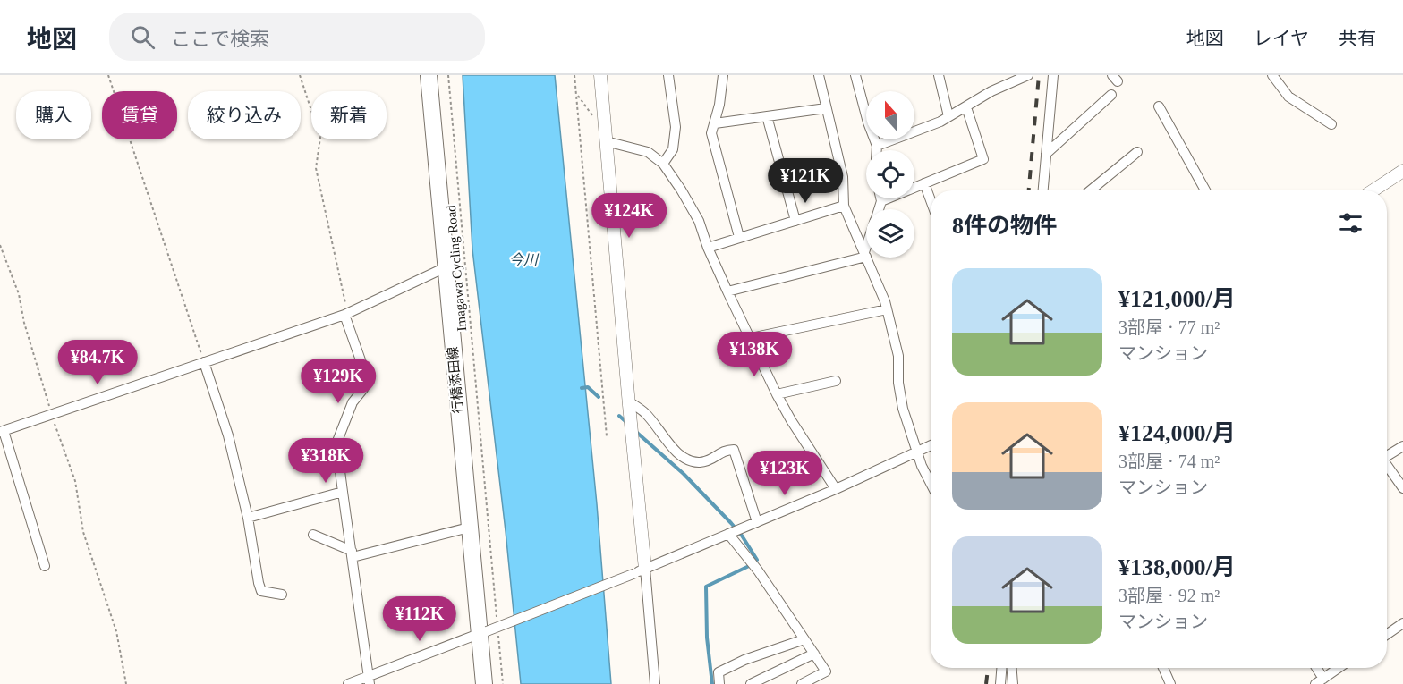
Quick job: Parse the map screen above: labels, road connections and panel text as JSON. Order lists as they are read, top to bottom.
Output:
{
  "streets": {
    "main road": ["行橋添田線"],
    "path": ["Imagawa Cycling Road"]
  },
  "water": ["今川"],
  "north": "top",
  "page": {
    "header": "地図",
    "search": "ここで検索",
    "nav": ["地図", "レイヤ", "共有"],
    "chip": [
      "購入",
      "賃貸",
      "絞り込み",
      "新着"
    ],
    "price": [
      "¥121K",
      "¥124K",
      "¥138K",
      "¥84.7K",
      "¥129K",
      "¥318K",
      "¥123K",
      "¥112K"
    ],
    "heading": "8件の物件",
    "list": [
      {
        "name": "¥121,000/月",
        "note": "3部屋 · 77 m² · マンション"
      },
      {
        "name": "¥124,000/月",
        "note": "3部屋 · 74 m² · マンション"
      },
      {
        "name": "¥138,000/月",
        "note": "3部屋 · 92 m² · マンション"
      }
    ]
  }
}
